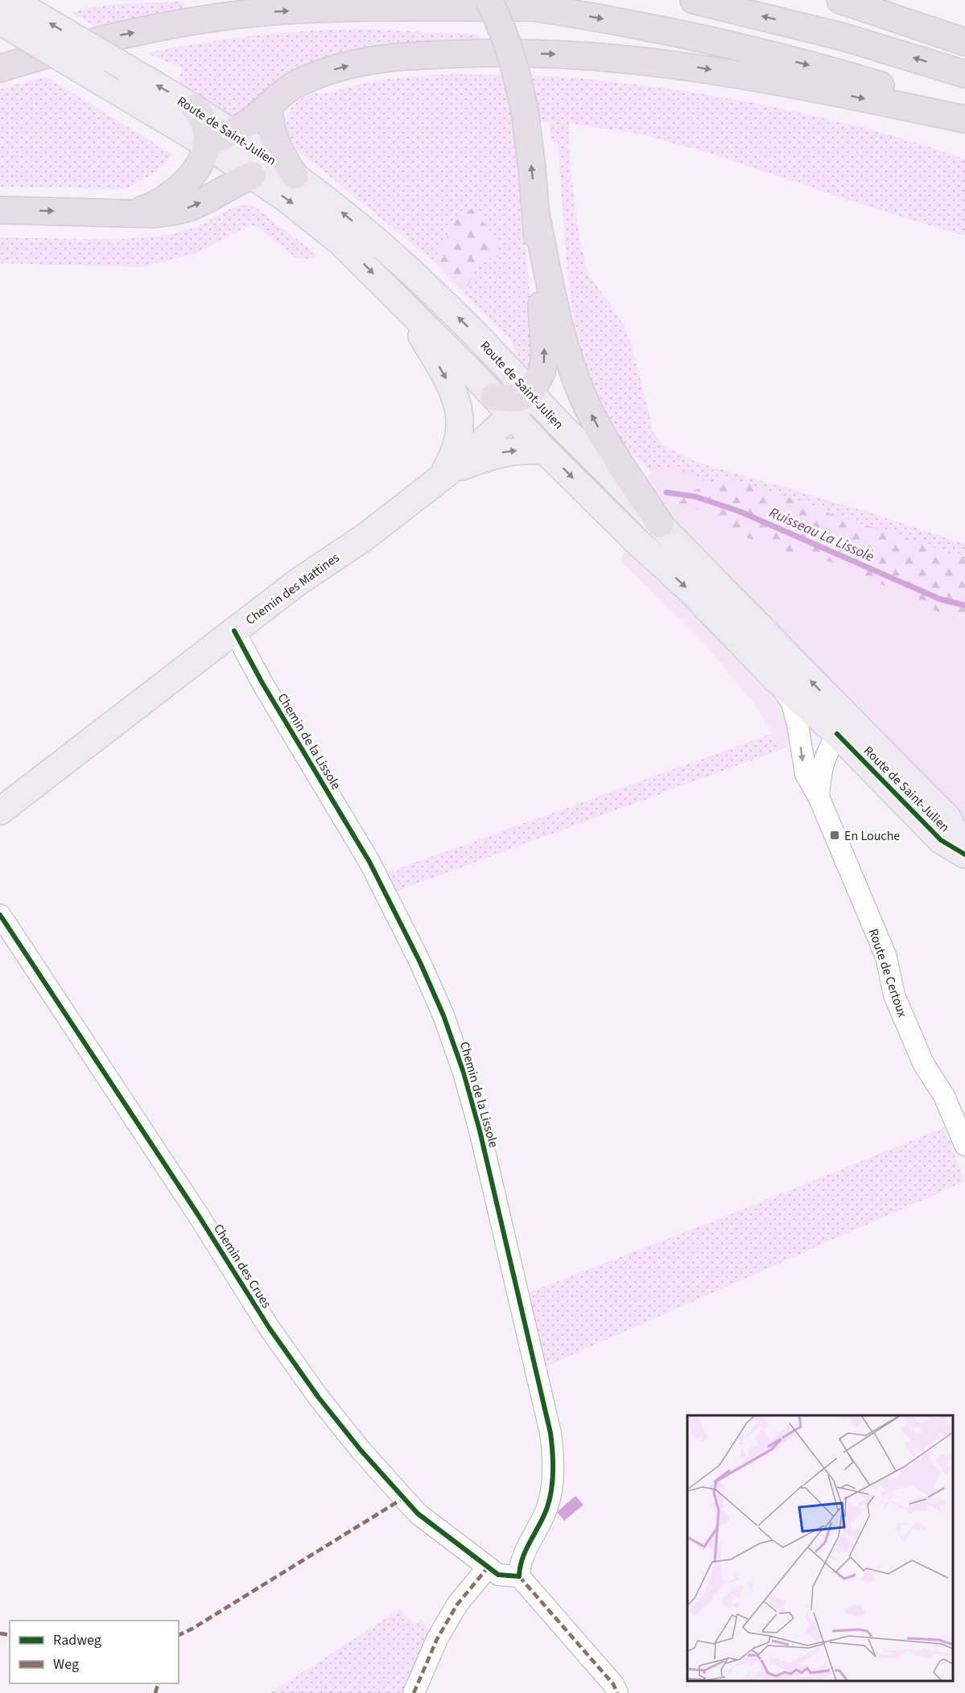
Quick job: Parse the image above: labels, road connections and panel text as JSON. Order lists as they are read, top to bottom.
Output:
{
  "streets": {
    "main road": ["Route de Saint-Julien", "Chemin des Mattines"],
    "street": ["Chemin de la Lissole", "Route de Certoux", "Chemin des Crues"]
  },
  "crossings": [
    ["Route de Saint-Julien", "Chemin des Mattines"],
    ["Route de Saint-Julien", "Route de Certoux"],
    ["Chemin des Mattines", "Chemin de la Lissole"],
    ["Chemin de la Lissole", "Chemin des Crues"]
  ],
  "water": ["Ruisseau La Lissole"],
  "places": {
    "transit": ["En Louche"]
  },
  "legend": ["Radweg", "Weg"]
}
